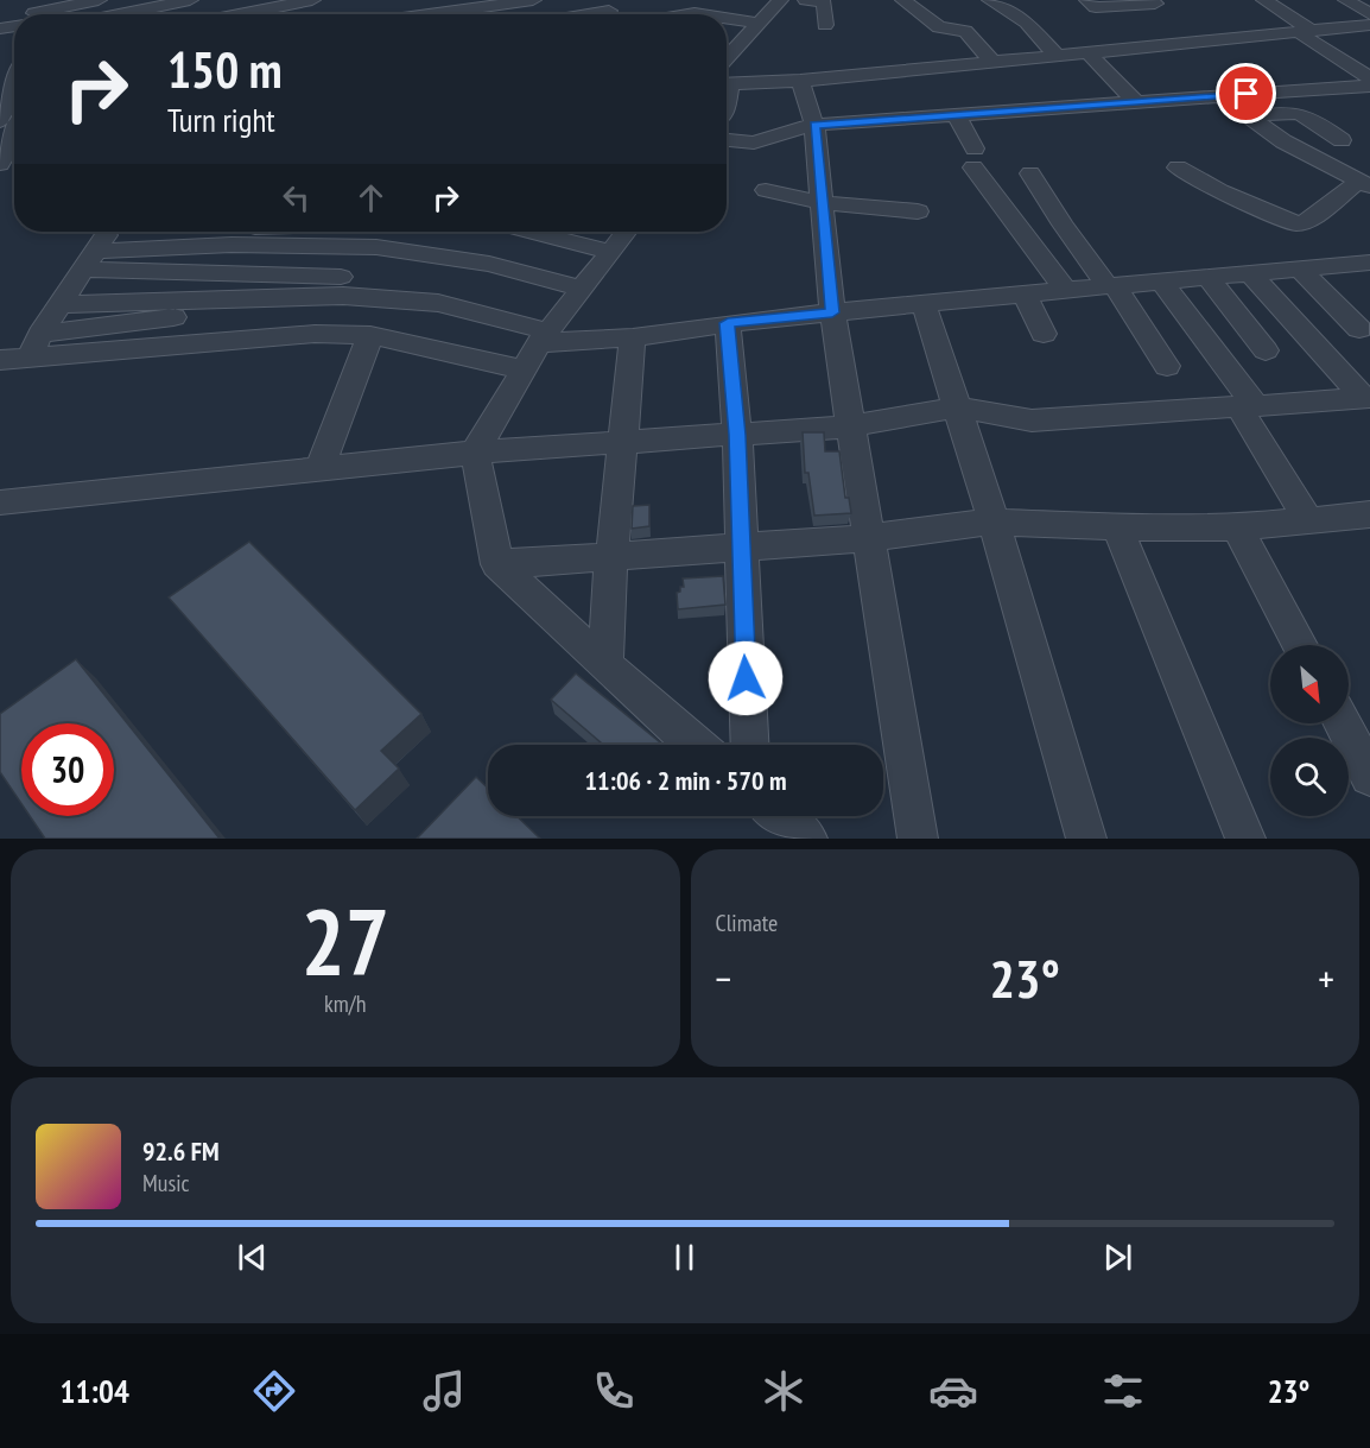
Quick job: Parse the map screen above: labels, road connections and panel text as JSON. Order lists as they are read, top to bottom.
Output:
{
  "north": "bottom right",
  "page": {
    "turn": ["150 m", "Turn right"],
    "limit": "30",
    "trip": "11:06 · 2 min · 570 m",
    "tile": [
      ["27", "km/h"],
      "Climate"
    ],
    "heat": ["−", "23°", "+"],
    "song": ["92.6 FM", "Music"],
    "tabs": ["11:04", "23°"]
  }
}
